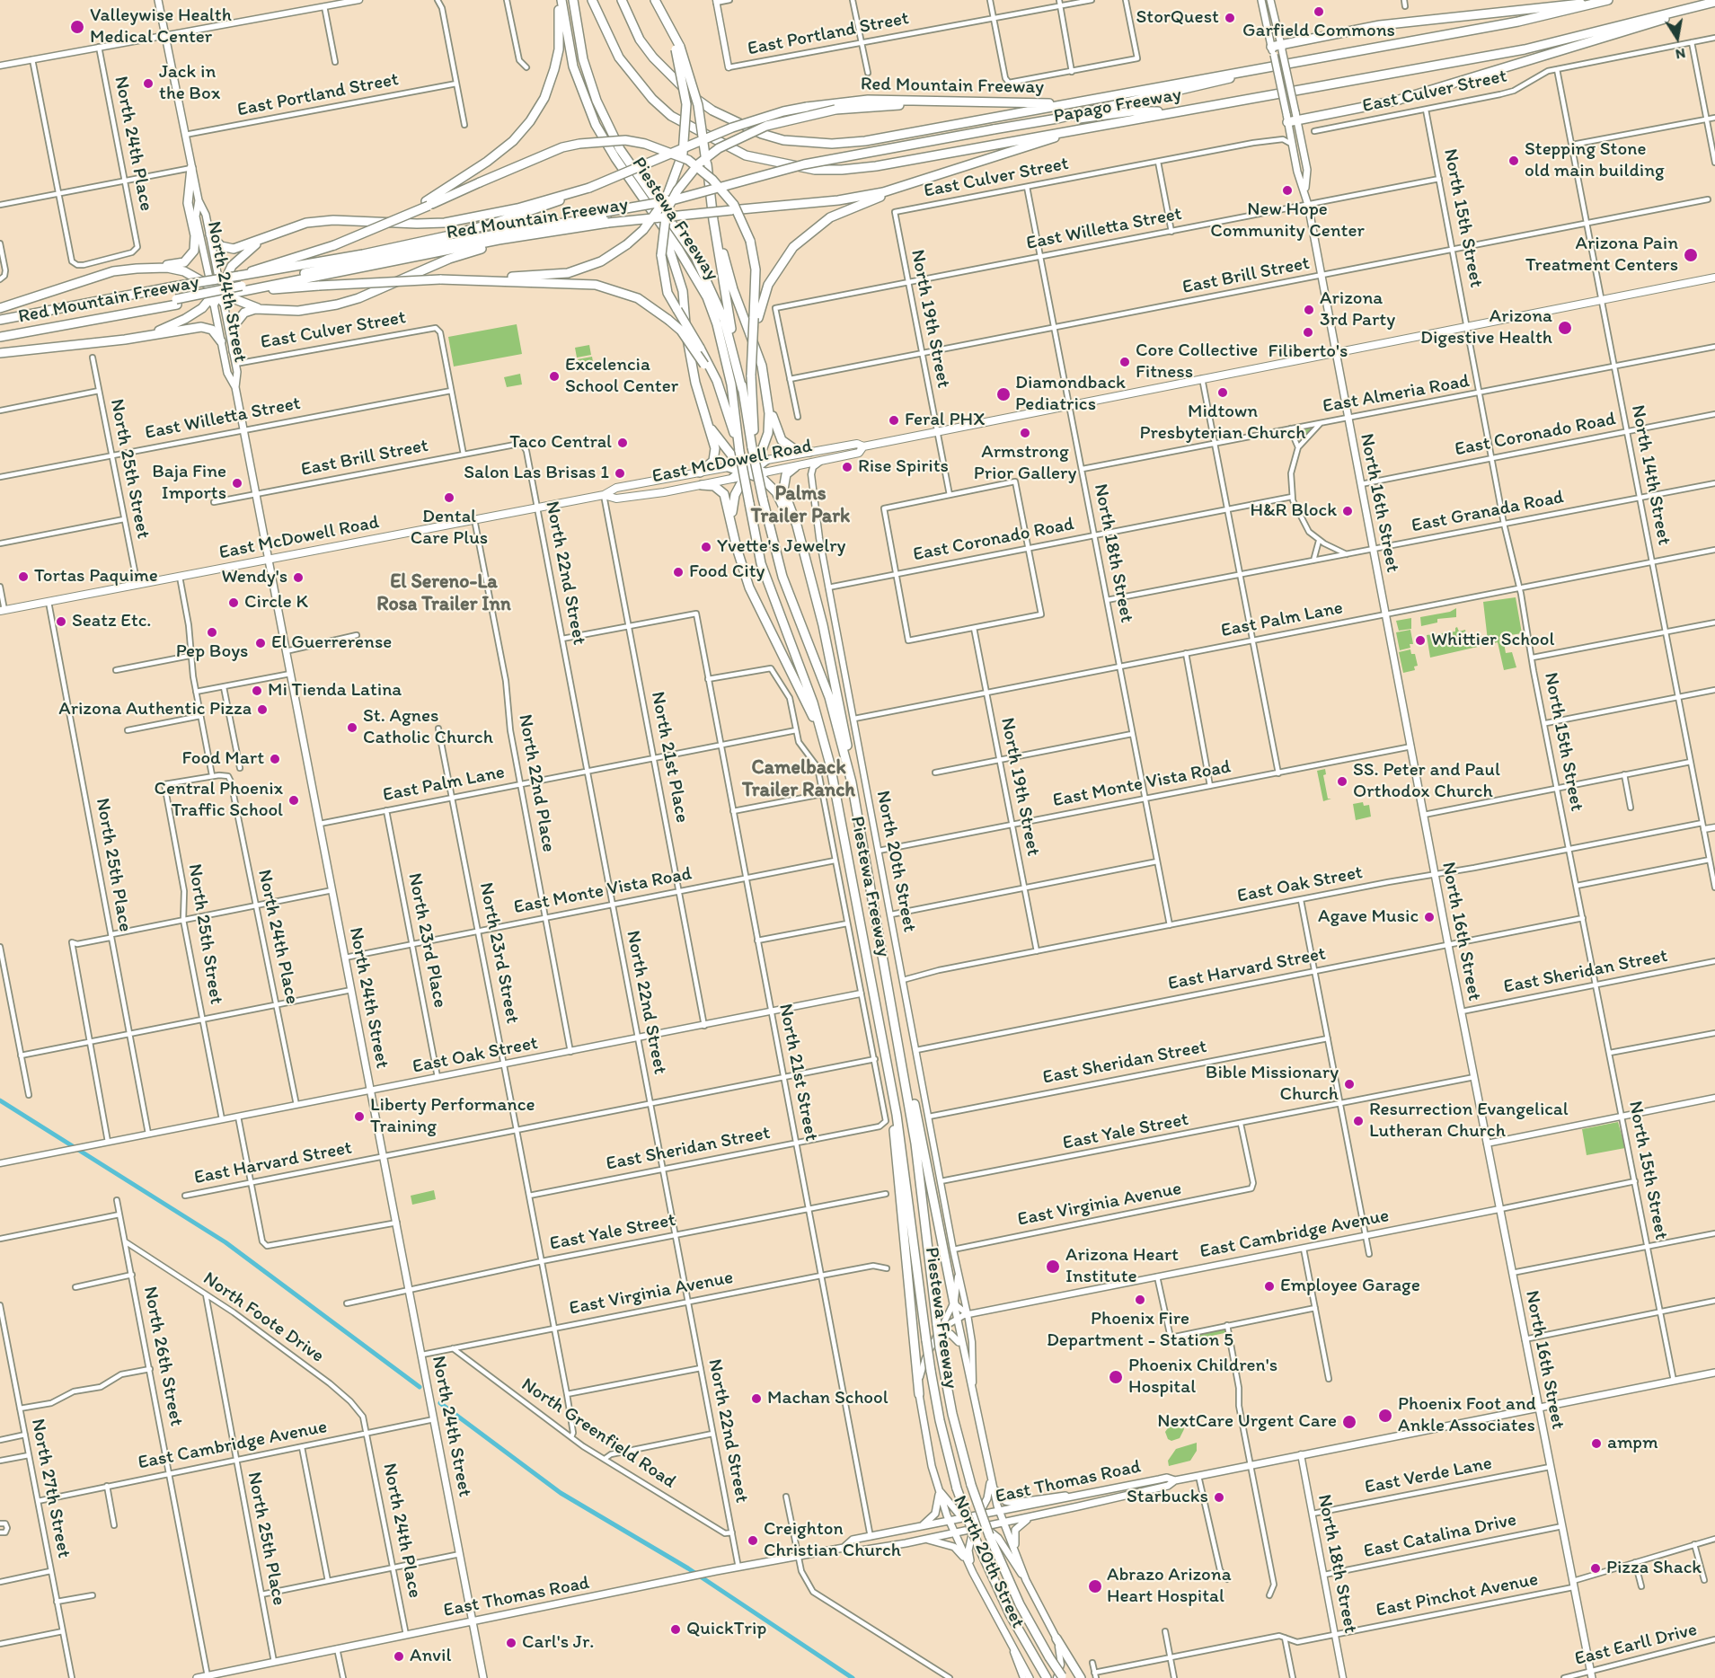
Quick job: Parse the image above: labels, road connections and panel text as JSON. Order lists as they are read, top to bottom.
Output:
{
  "streets": {
    "highway": ["Red Mountain Freeway", "Papago Freeway", "Piestewa Freeway"],
    "main road": [
      "North 24th Street",
      "East McDowell Road",
      "North 16th Street",
      "North 20th Street",
      "East Thomas Road"
    ],
    "street": [
      "East Portland Street",
      "East Culver Street",
      "North 24th Place",
      "North 15th Street",
      "East Willetta Street",
      "East Brill Street",
      "North 19th Street",
      "East Almeria Road",
      "East Coronado Road",
      "North 25th Street",
      "North 14th Street",
      "East Granada Road",
      "North 18th Street",
      "North 22nd Street",
      "East Palm Lane",
      "North 21st Place",
      "North 22nd Place",
      "East Monte Vista Road",
      "North 25th Place",
      "East Oak Street",
      "North 23rd Place",
      "North 23rd Street",
      "East Harvard Street",
      "East Sheridan Street",
      "North 21st Street",
      "East Yale Street",
      "East Virginia Avenue",
      "East Cambridge Avenue",
      "North Foote Drive",
      "North 26th Street",
      "North Greenfield Road",
      "East Verde Lane",
      "North 27th Street",
      "East Catalina Drive",
      "East Pinchot Avenue",
      "East Earll Drive"
    ]
  },
  "crossings": [
    ["East Portland Street", "North 24th Street"],
    ["Red Mountain Freeway", "Papago Freeway"],
    ["Red Mountain Freeway", "North 24th Street"],
    ["East Culver Street", "North 15th Street"],
    ["East Culver Street", "East Willetta Street"],
    ["East Culver Street", "North 24th Street"],
    ["East Culver Street", "North 19th Street"],
    ["East Culver Street", "North 14th Street"],
    ["East Culver Street", "North 16th Street"],
    ["East Culver Street", "North 18th Street"],
    ["North 24th Place", "North 25th Street"],
    ["North 24th Place", "East Oak Street"],
    ["North 24th Place", "East Cambridge Avenue"],
    ["North 24th Place", "North Foote Drive"],
    ["North 24th Place", "East Thomas Road"],
    ["North 15th Street", "East Willetta Street"],
    ["North 15th Street", "East Brill Street"],
    ["North 15th Street", "East Almeria Road"],
    ["North 15th Street", "East Coronado Road"],
    ["North 15th Street", "East McDowell Road"],
    ["North 15th Street", "East Granada Road"],
    ["North 15th Street", "East Palm Lane"],
    ["North 15th Street", "East Oak Street"],
    ["North 15th Street", "East Harvard Street"],
    ["North 15th Street", "East Sheridan Street"],
    ["North 15th Street", "East Cambridge Avenue"],
    ["North 15th Street", "East Thomas Road"],
    ["Piestewa Freeway", "North 20th Street"],
    ["East Willetta Street", "East Brill Street"],
    ["East Willetta Street", "North 24th Street"],
    ["East Willetta Street", "North 19th Street"],
    ["East Willetta Street", "North 25th Street"],
    ["East Willetta Street", "North 16th Street"],
    ["East Willetta Street", "North 18th Street"],
    ["East Brill Street", "North 24th Street"],
    ["East Brill Street", "North 19th Street"],
    ["East Brill Street", "North 14th Street"],
    ["East Brill Street", "North 16th Street"],
    ["East Brill Street", "North 18th Street"],
    ["East Brill Street", "North 22nd Street"],
    ["North 24th Street", "East McDowell Road"],
    ["North 24th Street", "East Palm Lane"],
    ["North 24th Street", "East Monte Vista Road"],
    ["North 24th Street", "East Oak Street"],
    ["North 24th Street", "East Harvard Street"],
    ["North 24th Street", "East Yale Street"],
    ["North 24th Street", "East Virginia Avenue"],
    ["North 24th Street", "East Cambridge Avenue"],
    ["North 24th Street", "East Thomas Road"],
    ["North 19th Street", "East McDowell Road"],
    ["North 19th Street", "East Palm Lane"],
    ["North 19th Street", "East Monte Vista Road"],
    ["North 19th Street", "East Oak Street"],
    ["East Almeria Road", "North 14th Street"],
    ["East Almeria Road", "North 16th Street"],
    ["East Almeria Road", "North 18th Street"],
    ["East Coronado Road", "North 14th Street"],
    ["East Coronado Road", "North 16th Street"],
    ["East Coronado Road", "North 18th Street"],
    ["East Coronado Road", "North 20th Street"],
    ["East McDowell Road", "North 25th Street"],
    ["East McDowell Road", "North 14th Street"],
    ["East McDowell Road", "North 16th Street"],
    ["East McDowell Road", "North 18th Street"],
    ["East McDowell Road", "North 22nd Street"],
    ["East McDowell Road", "North 21st Place"],
    ["East McDowell Road", "North 22nd Place"],
    ["East McDowell Road", "North 20th Street"],
    ["East McDowell Road", "North 25th Place"],
    ["North 25th Street", "East Oak Street"],
    ["North 14th Street", "East Granada Road"],
    ["North 14th Street", "East Palm Lane"],
    ["North 14th Street", "East Oak Street"],
    ["North 16th Street", "East Granada Road"],
    ["North 16th Street", "East Palm Lane"],
    ["North 16th Street", "East Monte Vista Road"],
    ["North 16th Street", "East Oak Street"],
    ["North 16th Street", "East Harvard Street"],
    ["North 16th Street", "East Sheridan Street"],
    ["North 16th Street", "East Yale Street"],
    ["North 16th Street", "East Cambridge Avenue"],
    ["North 16th Street", "East Verde Lane"],
    ["North 16th Street", "East Thomas Road"],
    ["North 16th Street", "East Catalina Drive"],
    ["North 16th Street", "East Pinchot Avenue"],
    ["North 16th Street", "East Earll Drive"],
    ["East Granada Road", "North 18th Street"],
    ["North 18th Street", "East Palm Lane"],
    ["North 18th Street", "East Monte Vista Road"],
    ["North 18th Street", "East Oak Street"],
    ["North 18th Street", "East Verde Lane"],
    ["North 18th Street", "East Thomas Road"],
    ["North 18th Street", "East Catalina Drive"],
    ["North 18th Street", "East Pinchot Avenue"],
    ["North 22nd Street", "East Palm Lane"],
    ["North 22nd Street", "East Monte Vista Road"],
    ["North 22nd Street", "East Oak Street"],
    ["North 22nd Street", "East Harvard Street"],
    ["North 22nd Street", "East Sheridan Street"],
    ["North 22nd Street", "East Yale Street"],
    ["North 22nd Street", "East Virginia Avenue"],
    ["North 22nd Street", "North Greenfield Road"],
    ["North 22nd Street", "East Thomas Road"],
    ["East Palm Lane", "North 21st Place"],
    ["East Palm Lane", "North 22nd Place"],
    ["East Palm Lane", "North 20th Street"],
    ["East Palm Lane", "North 23rd Place"],
    ["East Palm Lane", "North 23rd Street"],
    ["East Palm Lane", "North 21st Street"],
    ["North 21st Place", "East Monte Vista Road"],
    ["North 21st Place", "East Oak Street"],
    ["North 21st Place", "North 21st Street"],
    ["North 22nd Place", "East Monte Vista Road"],
    ["North 22nd Place", "East Oak Street"],
    ["East Monte Vista Road", "North 20th Street"],
    ["East Monte Vista Road", "North 23rd Place"],
    ["East Monte Vista Road", "North 23rd Street"],
    ["East Monte Vista Road", "North 21st Street"],
    ["North 20th Street", "East Oak Street"],
    ["North 20th Street", "East Harvard Street"],
    ["North 20th Street", "East Sheridan Street"],
    ["North 20th Street", "East Yale Street"],
    ["North 20th Street", "East Virginia Avenue"],
    ["North 20th Street", "East Cambridge Avenue"],
    ["North 20th Street", "East Thomas Road"],
    ["North 25th Place", "East Oak Street"],
    ["North 25th Place", "East Cambridge Avenue"],
    ["North 25th Place", "North Foote Drive"],
    ["North 25th Place", "East Thomas Road"],
    ["East Oak Street", "North 23rd Place"],
    ["East Oak Street", "North 23rd Street"],
    ["East Oak Street", "North 21st Street"],
    ["North 23rd Street", "East Harvard Street"],
    ["North 23rd Street", "East Sheridan Street"],
    ["North 23rd Street", "East Yale Street"],
    ["North 23rd Street", "East Virginia Avenue"],
    ["North 23rd Street", "North Greenfield Road"],
    ["East Harvard Street", "East Sheridan Street"],
    ["East Harvard Street", "North 21st Street"],
    ["East Sheridan Street", "North 21st Street"],
    ["North 21st Street", "East Yale Street"],
    ["North 21st Street", "East Virginia Avenue"],
    ["North 21st Street", "East Thomas Road"],
    ["East Yale Street", "East Virginia Avenue"],
    ["East Virginia Avenue", "North Greenfield Road"],
    ["East Cambridge Avenue", "North Foote Drive"],
    ["East Cambridge Avenue", "North 26th Street"],
    ["East Cambridge Avenue", "North 27th Street"],
    ["North Foote Drive", "North 26th Street"],
    ["North 26th Street", "East Thomas Road"]
  ],
  "districts": ["Palms Trailer Park", "El Sereno-La Rosa Trailer Inn", "Camelback Trailer Ranch"],
  "places": [
    "Garfield Commons",
    "StorQuest",
    "Valleywise Health Medical Center",
    "Jack in the Box",
    "Stepping Stone old main building",
    "New Hope Community Center",
    "Arizona Pain Treatment Centers",
    "Arizona 3rd Party",
    "Arizona Digestive Health",
    "Filiberto's",
    "Core Collective Fitness",
    "Excelencia School Center",
    "Midtown Presbyterian Church",
    "Diamondback Pediatrics",
    "Feral PHX",
    "Armstrong Prior Gallery",
    "Taco Central",
    "Rise Spirits",
    "Salon Las Brisas 1",
    "Baja Fine Imports",
    "Dental Care Plus",
    "H&R Block",
    "Yvette's Jewelry",
    "Food City",
    "Tortas Paquime",
    "Wendy's",
    "Circle K",
    "Seatz Etc.",
    "Pep Boys",
    "Whittier School",
    "El Guerrerense",
    "Mi Tienda Latina",
    "Arizona Authentic Pizza",
    "St. Agnes Catholic Church",
    "Food Mart",
    "SS. Peter and Paul Orthodox Church",
    "Central Phoenix Traffic School",
    "Agave Music",
    "Bible Missionary Church",
    "Liberty Performance Training",
    "Resurrection Evangelical Lutheran Church",
    "Arizona Heart Institute",
    "Employee Garage",
    "Phoenix Fire Department - Station 5",
    "Phoenix Children's Hospital",
    "Machan School",
    "Phoenix Foot and Ankle Associates",
    "NextCare Urgent Care",
    "ampm",
    "Starbucks",
    "Creighton Christian Church",
    "Pizza Shack",
    "Abrazo Arizona Heart Hospital",
    "QuickTrip",
    "Carl's Jr.",
    "Anvil"
  ],
  "north": "bottom"
}
